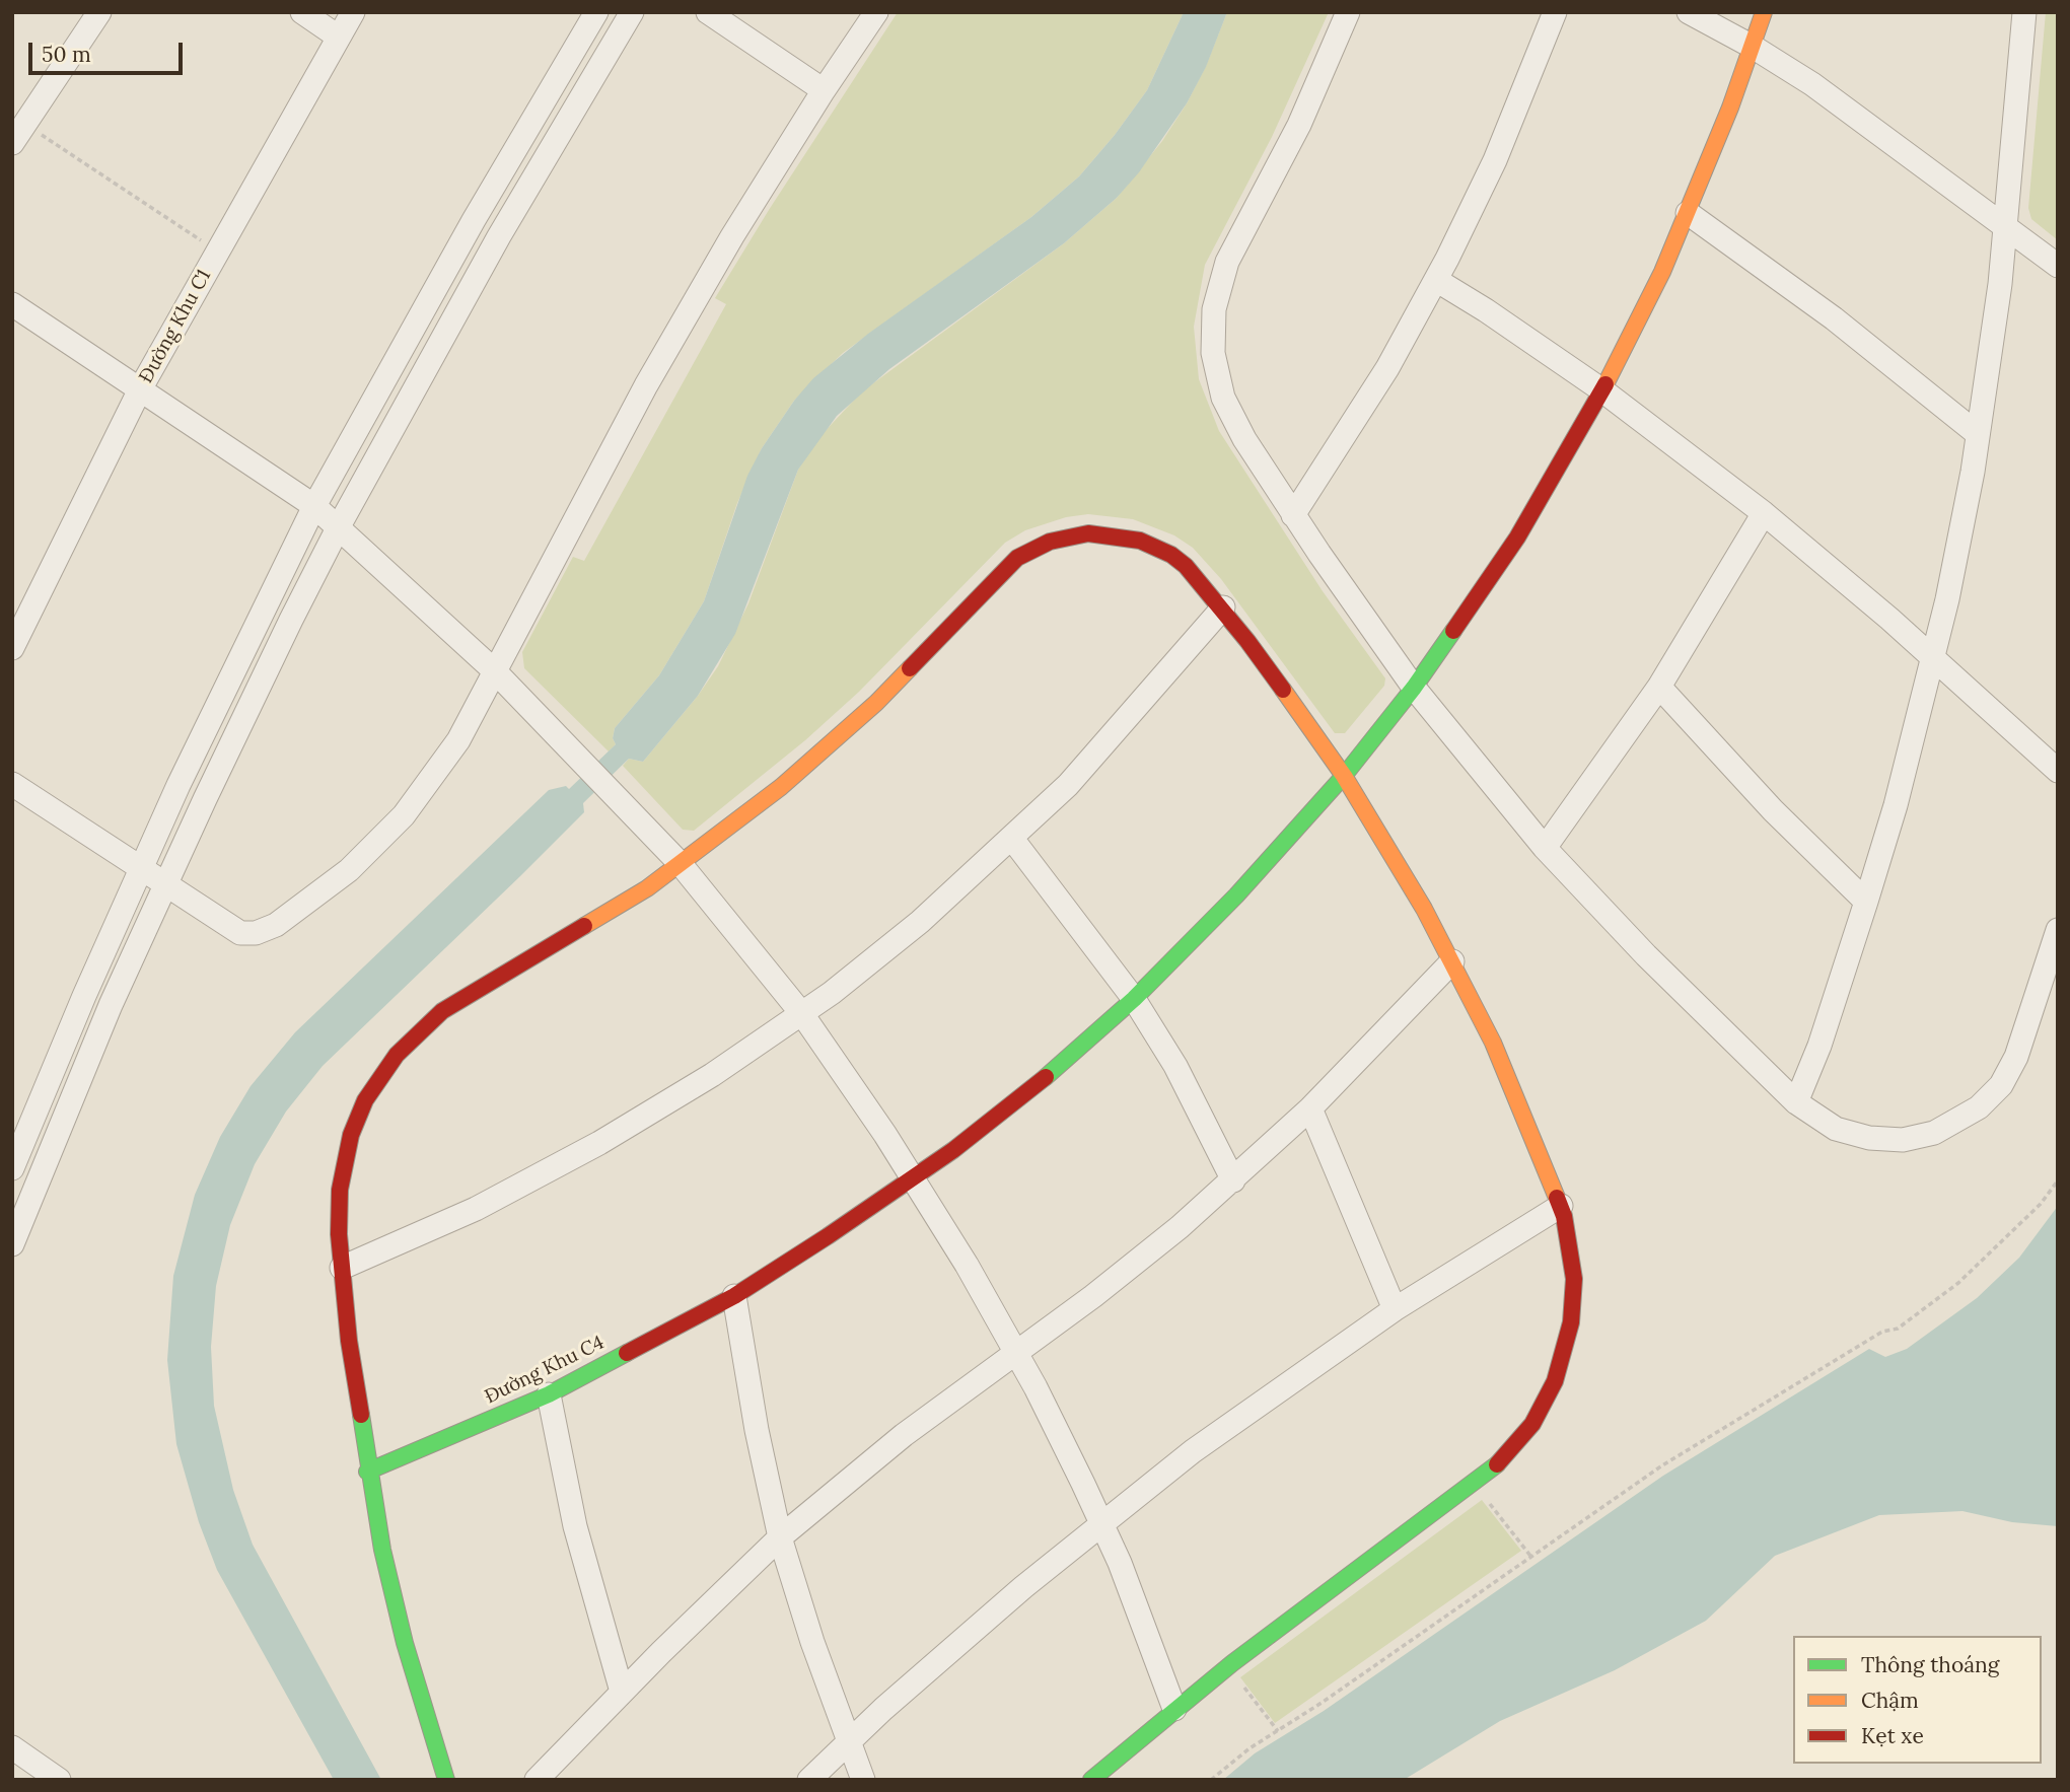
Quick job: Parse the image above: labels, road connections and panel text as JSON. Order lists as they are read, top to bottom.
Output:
{
  "streets": {
    "street": ["Đường Khu C1", "Đường Khu C4"]
  },
  "legend": ["Thông thoáng", "Chậm", "Kẹt xe"],
  "scale_bar": "50 m"
}
